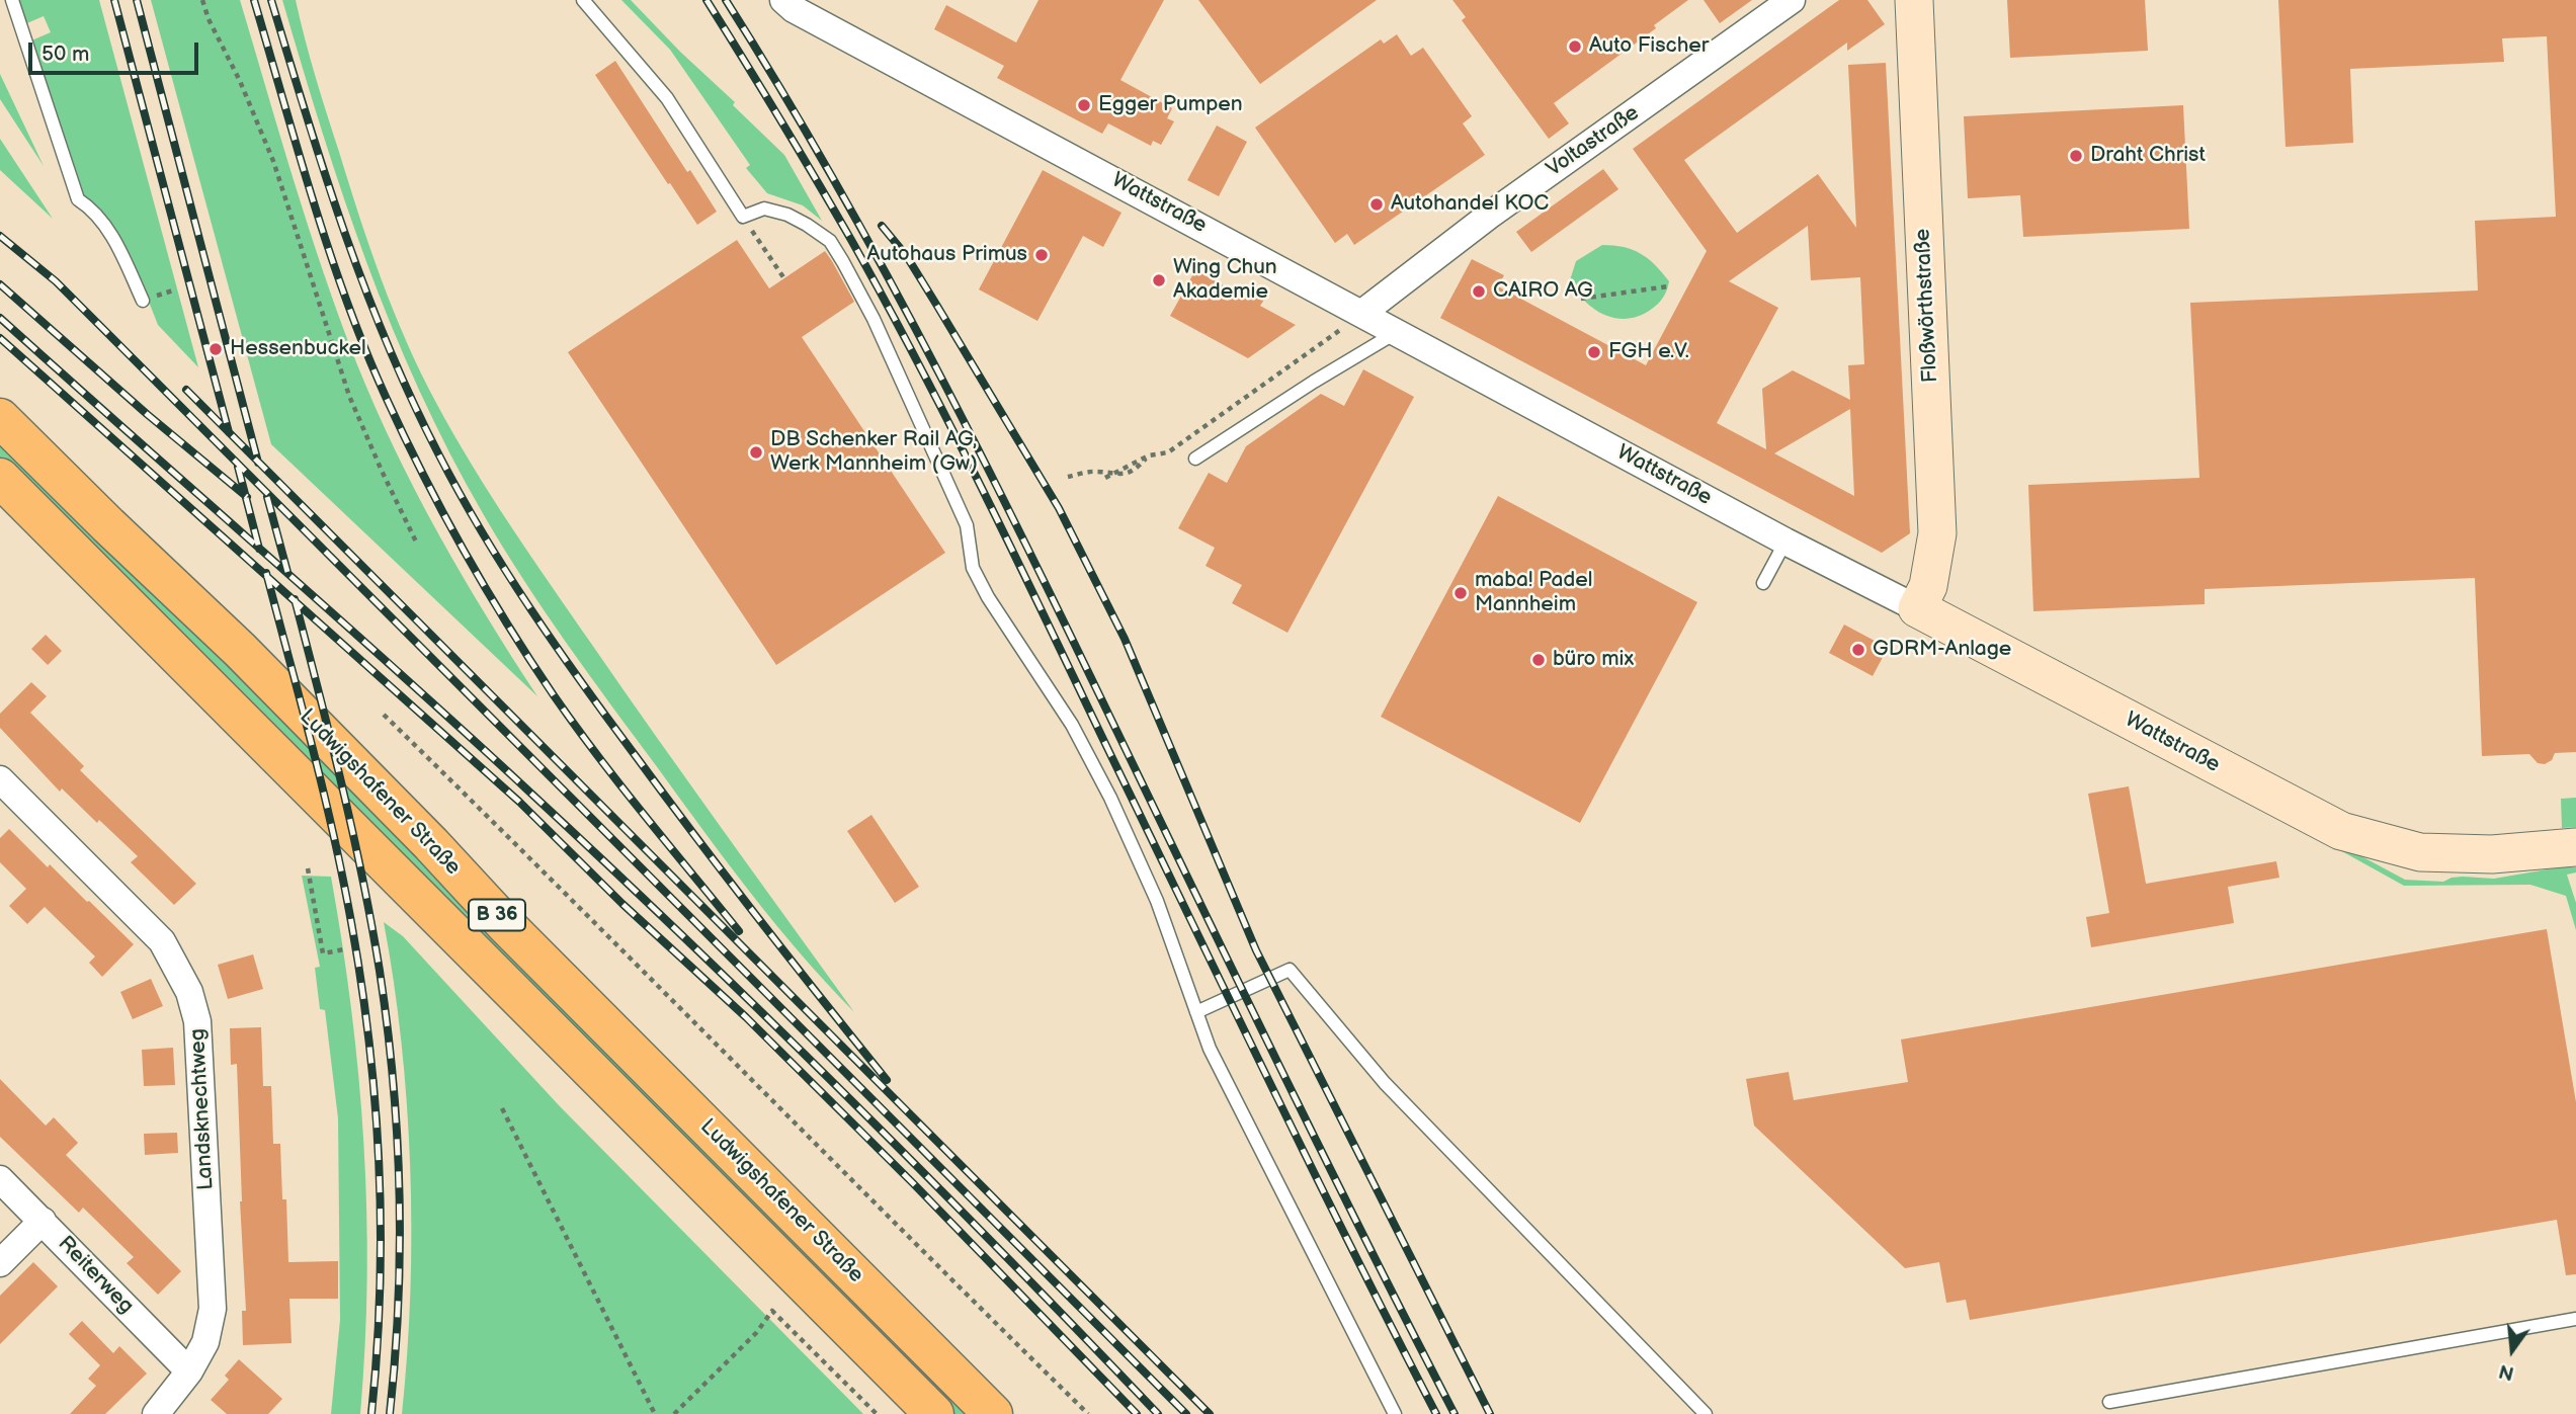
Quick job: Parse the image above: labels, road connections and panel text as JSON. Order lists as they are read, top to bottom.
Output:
{
  "streets": {
    "main road": ["Ludwigshafener Straße", "B 36"],
    "street": [
      "Voltastraße",
      "Wattstraße",
      "Floßwörthstraße",
      "Landsknechtweg",
      "Reiterweg"
    ]
  },
  "crossings": [
    ["Voltastraße", "Wattstraße"],
    ["Wattstraße", "Floßwörthstraße"],
    ["Landsknechtweg", "Reiterweg"]
  ],
  "places": [
    "Auto Fischer",
    "Egger Pumpen",
    "Draht Christ",
    "Autohandel KOC",
    "Autohaus Primus",
    "Wing Chun Akademie",
    "CAIRO AG",
    "Hessenbuckel",
    "FGH e.V.",
    "DB Schenker Rail AG, Werk Mannheim (Gw)",
    "maba! Padel Mannheim",
    "GDRM-Anlage",
    "büro mix"
  ],
  "scale_bar": "50 m",
  "north": "bottom"
}
